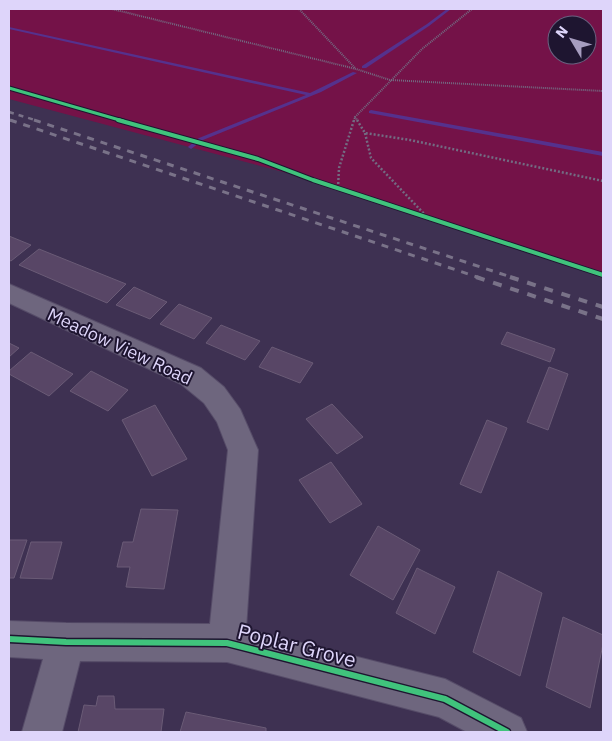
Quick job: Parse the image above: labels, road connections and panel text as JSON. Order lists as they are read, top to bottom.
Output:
{
  "streets": {
    "street": ["Meadow View Road", "Poplar Grove"]
  },
  "crossings": [
    ["Meadow View Road", "Poplar Grove"]
  ],
  "north": "top left"
}
